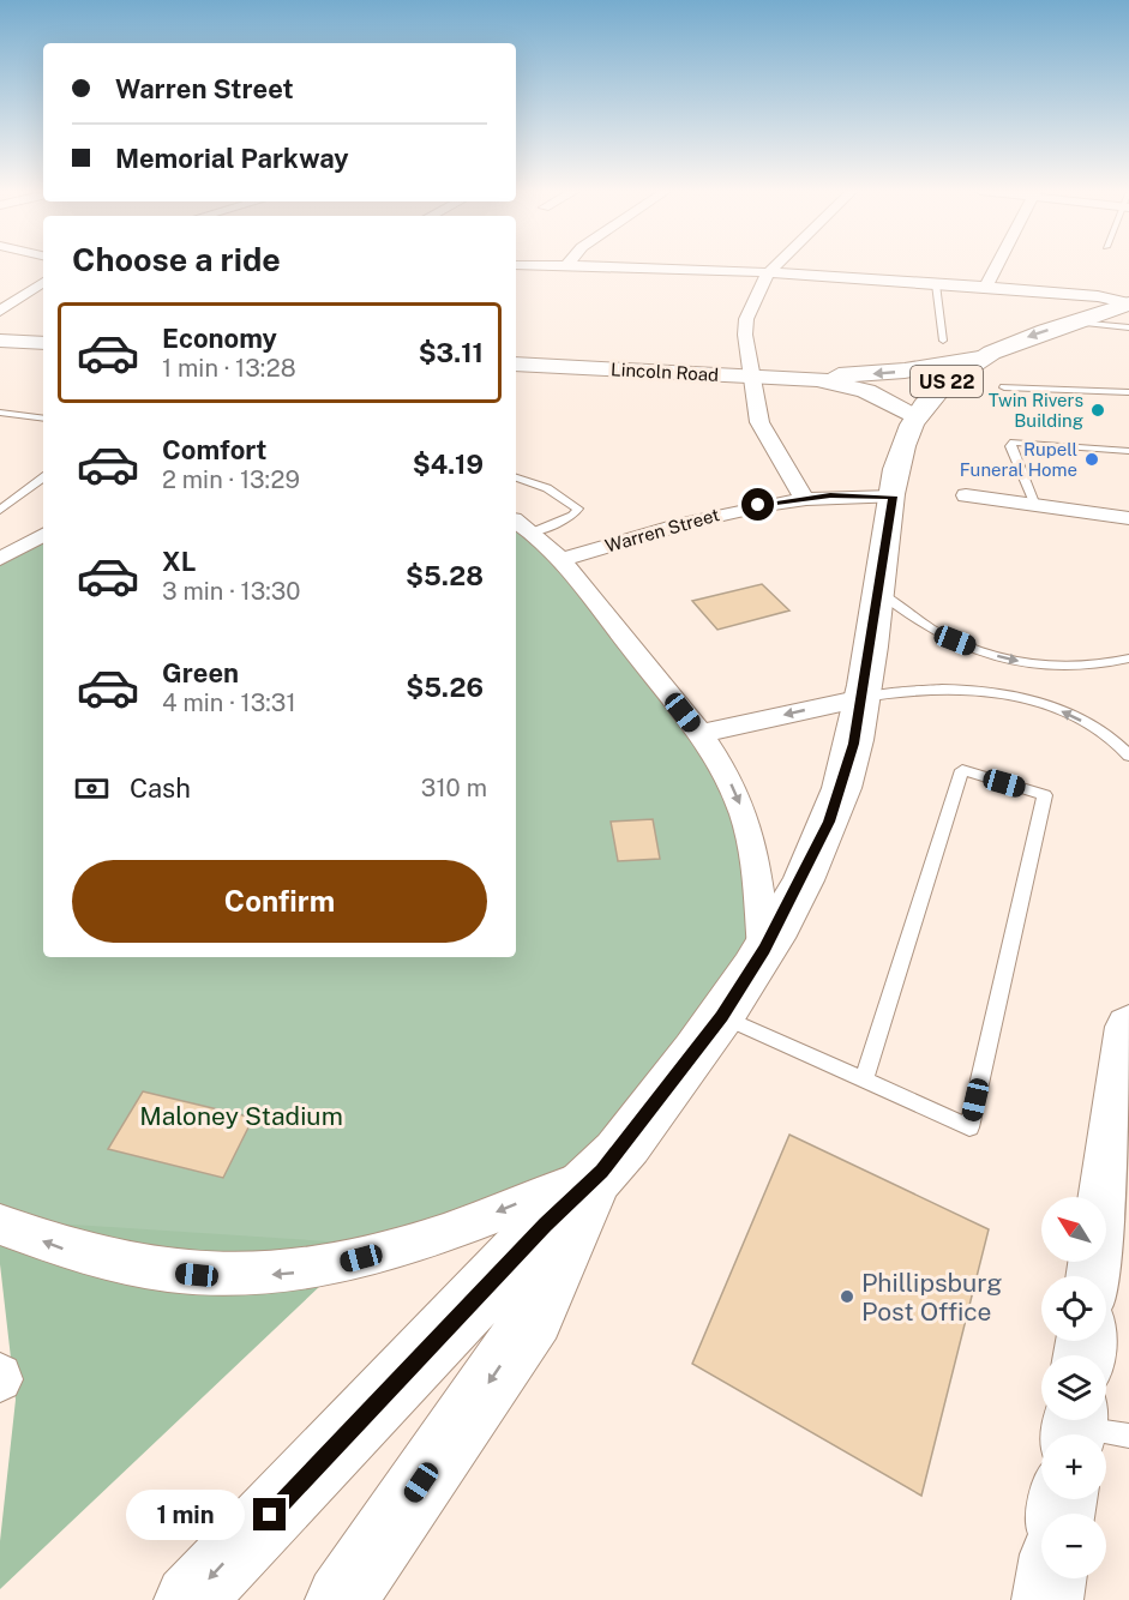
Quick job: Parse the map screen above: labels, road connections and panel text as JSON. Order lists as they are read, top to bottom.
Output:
{
  "streets": {
    "main road": ["Lincoln Road", "US 22"],
    "street": ["Warren Street"]
  },
  "crossings": [
    ["Lincoln Road", "US 22"],
    ["US 22", "Warren Street"]
  ],
  "parks": ["Maloney Stadium"],
  "places": ["Twin Rivers Building", "Rupell Funeral Home", "Phillipsburg Post Office"],
  "north": "top left",
  "page": {
    "banner": ["Warren Street", "Memorial Parkway"],
    "heading": "Choose a ride",
    "list": [
      {
        "name": "Economy",
        "note": "1 min · 13:28",
        "value": "$3.11"
      },
      {
        "name": "Comfort",
        "note": "2 min · 13:29",
        "value": "$4.19"
      },
      {
        "name": "XL",
        "note": "3 min · 13:30",
        "value": "$5.28"
      },
      {
        "name": "Green",
        "note": "4 min · 13:31",
        "value": "$5.26"
      }
    ],
    "pay": ["Cash", "310 m"],
    "buttons": "Confirm",
    "map_buttons": ["+", "−"],
    "bubble": "1 min"
  }
}
